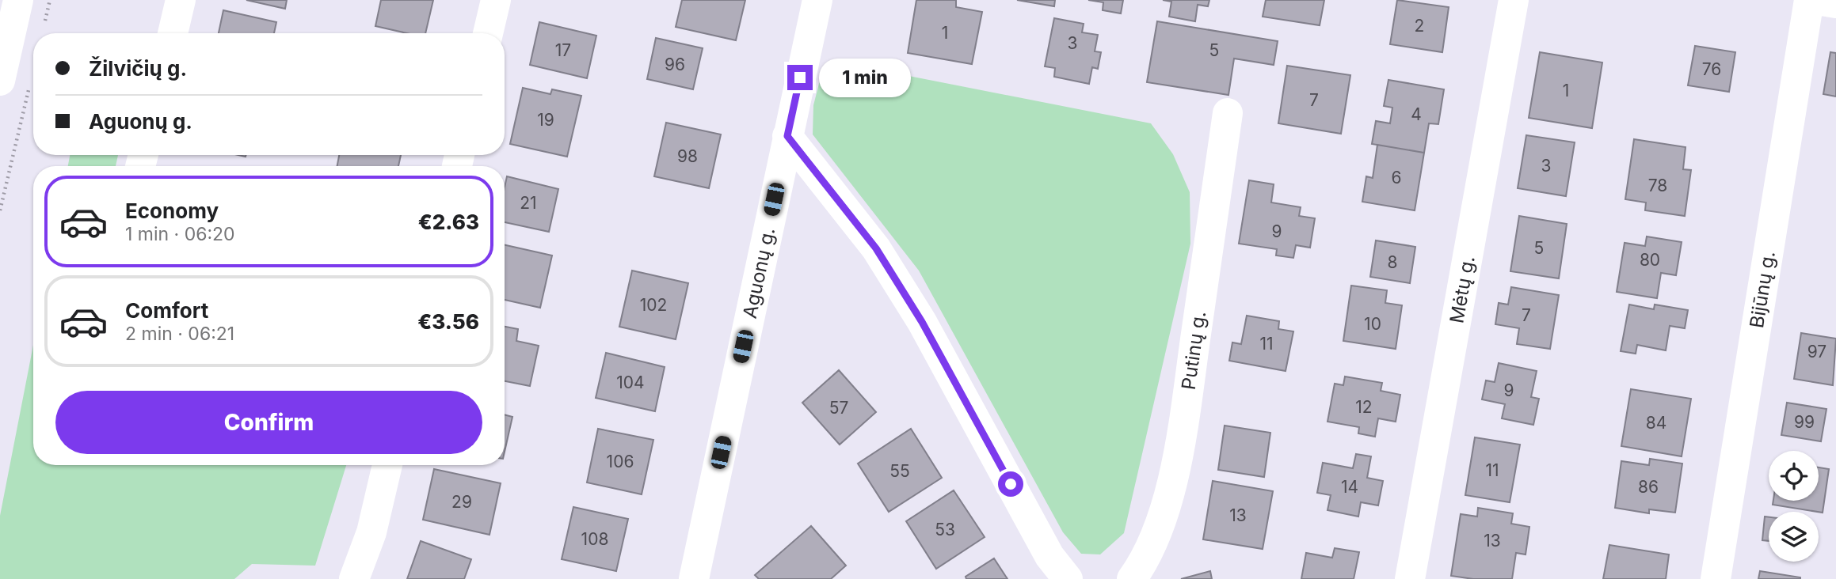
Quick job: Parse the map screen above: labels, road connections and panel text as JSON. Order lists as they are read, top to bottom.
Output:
{
  "streets": {
    "street": [
      "Aguonų g.",
      "Mėtų g.",
      "Bijūnų g.",
      "Putinų g."
    ]
  },
  "house_numbers": [
    "2",
    "1",
    "3",
    "17",
    "5",
    "96",
    "76",
    "1",
    "7",
    "4",
    "19",
    "98",
    "3",
    "6",
    "78",
    "21",
    "9",
    "5",
    "80",
    "8",
    "102",
    "7",
    "10",
    "11",
    "97",
    "104",
    "9",
    "12",
    "57",
    "99",
    "84",
    "106",
    "11",
    "55",
    "14",
    "86",
    "29",
    "13",
    "53",
    "108",
    "13"
  ],
  "page": {
    "banner": ["Žilvičių g.", "Aguonų g."],
    "bubble": "1 min",
    "list": [
      {
        "name": "Economy",
        "note": "1 min · 06:20",
        "value": "€2.63"
      },
      {
        "name": "Comfort",
        "note": "2 min · 06:21",
        "value": "€3.56"
      }
    ],
    "buttons": "Confirm"
  }
}
